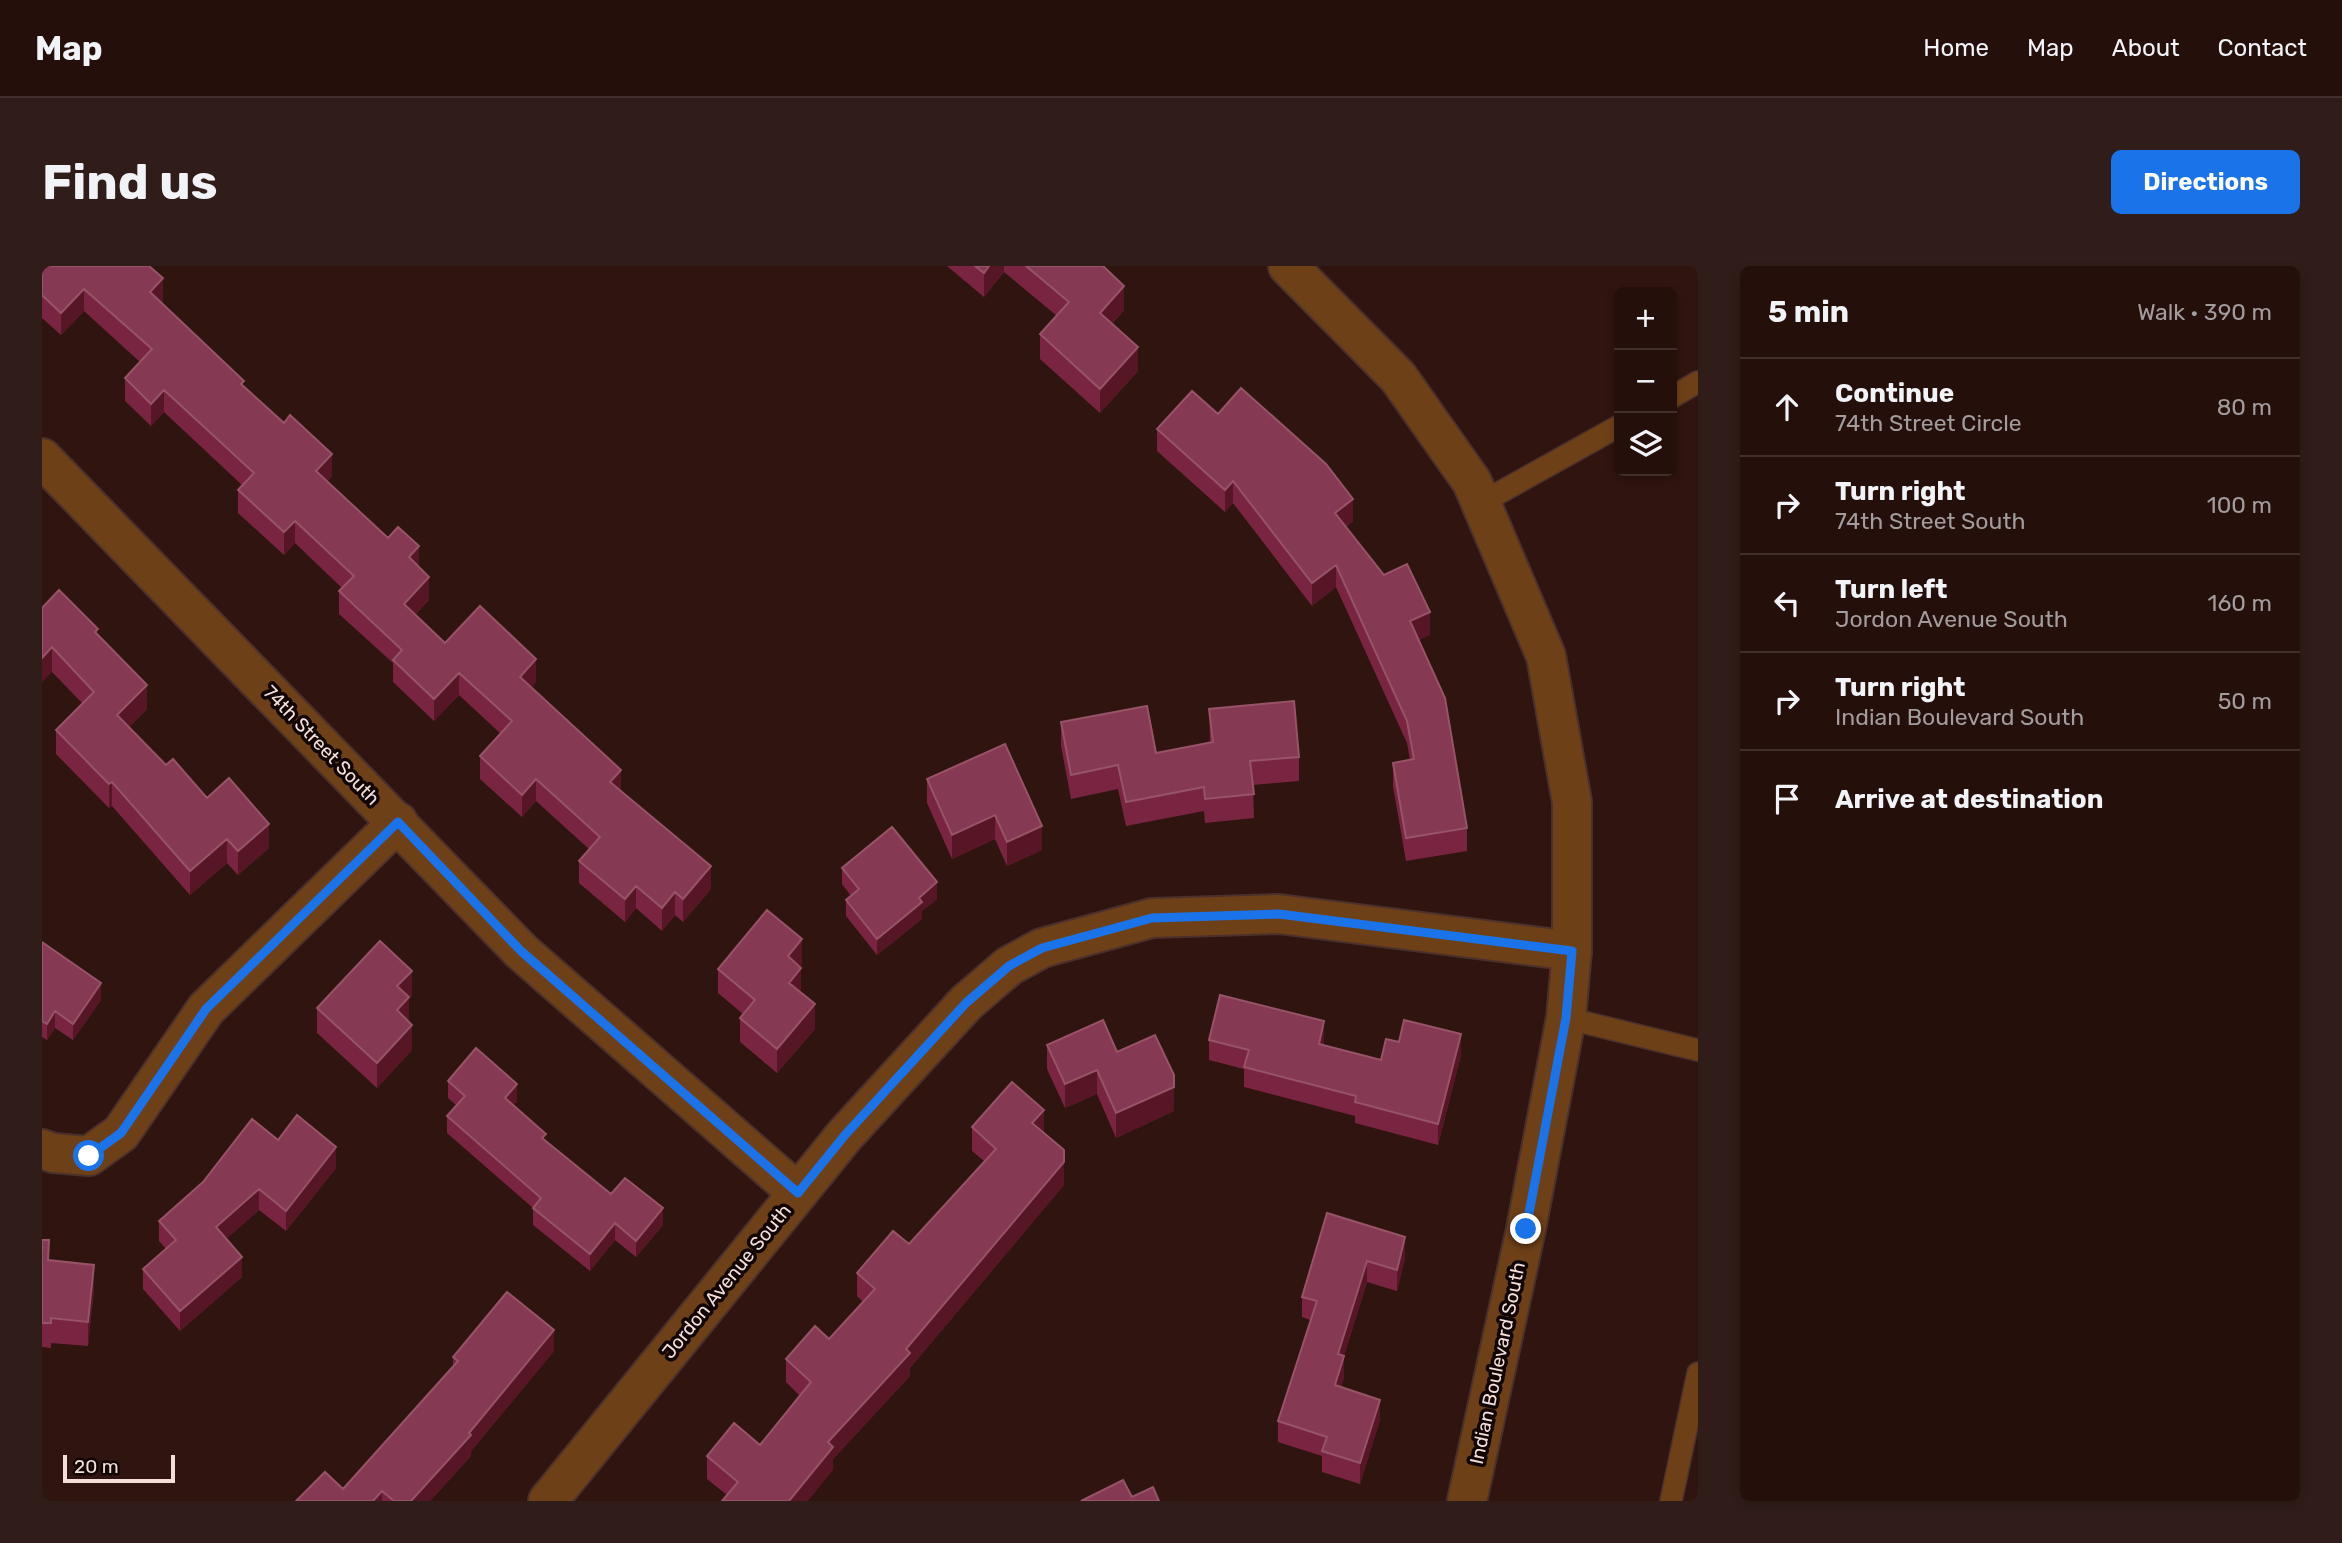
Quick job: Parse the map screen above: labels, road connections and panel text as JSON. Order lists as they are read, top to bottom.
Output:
{
  "streets": {
    "street": ["74th Street South", "Jordon Avenue South", "Indian Boulevard South"]
  },
  "crossings": [
    ["74th Street South", "Jordon Avenue South"],
    ["Jordon Avenue South", "Indian Boulevard South"]
  ],
  "scale_bar": "20 m",
  "page": {
    "header": "Map",
    "nav": [
      "Home",
      "Map",
      "About",
      "Contact"
    ],
    "buttons": "Directions",
    "title": "Find us",
    "heading": ["5 min", "Walk · 390 m"],
    "map_buttons": ["+", "−"],
    "list": [
      ["Continue", "74th Street Circle", "80 m"],
      ["Turn right", "74th Street South", "100 m"],
      ["Turn left", "Jordon Avenue South", "160 m"],
      ["Turn right", "Indian Boulevard South", "50 m"],
      "Arrive at destination"
    ],
    "scale": "20 m"
  }
}
